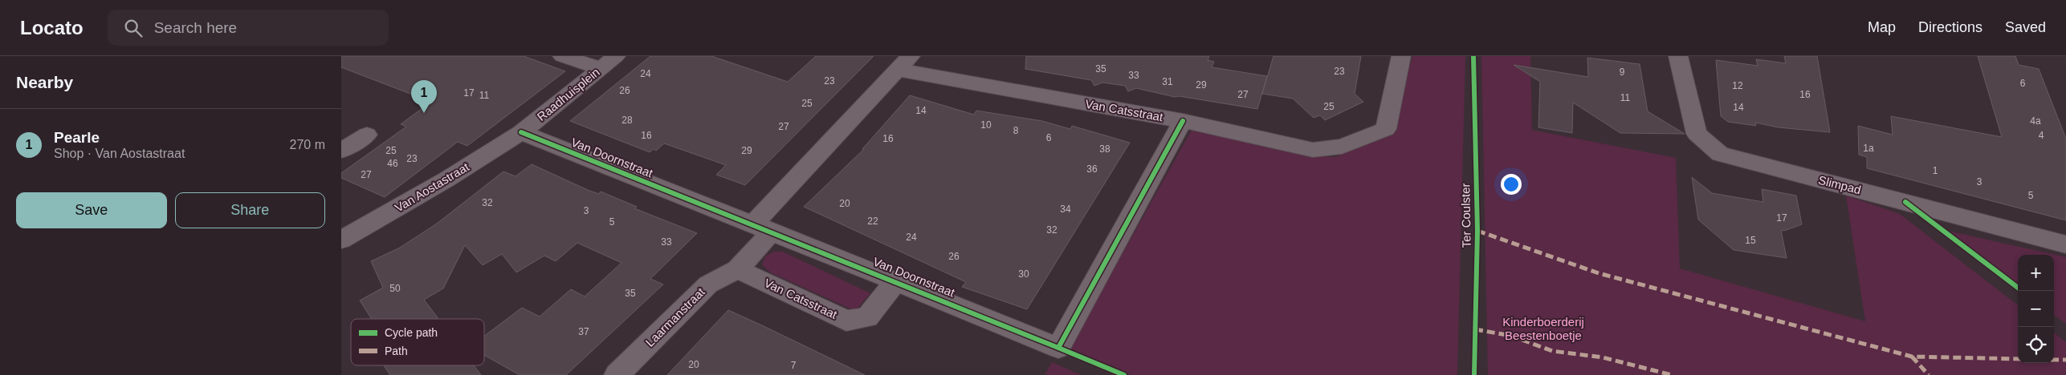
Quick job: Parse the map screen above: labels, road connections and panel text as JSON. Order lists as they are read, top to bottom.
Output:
{
  "streets": {
    "street": [
      "Raadhuisplein",
      "Van Catsstraat",
      "Van Doornstraat",
      "Slimpad",
      "Van Aostastraat",
      "Laarmanstraat"
    ],
    "cycle path": ["Ter Coulster"]
  },
  "crossings": [
    ["Raadhuisplein", "Van Doornstraat"],
    ["Raadhuisplein", "Van Aostastraat"],
    ["Van Catsstraat", "Van Doornstraat"],
    ["Van Catsstraat", "Laarmanstraat"],
    ["Van Doornstraat", "Van Aostastraat"],
    ["Van Doornstraat", "Laarmanstraat"]
  ],
  "parks": ["Kinderboerderij Beestenboetje"],
  "house_numbers": [
    "35",
    "23",
    "9",
    "24",
    "33",
    "23",
    "31",
    "6",
    "29",
    "12",
    "26",
    "17",
    "27",
    "16",
    "11",
    "11",
    "25",
    "25",
    "14",
    "14",
    "28",
    "4a",
    "10",
    "27",
    "8",
    "16",
    "4",
    "6",
    "16",
    "1a",
    "38",
    "25",
    "29",
    "23",
    "46",
    "36",
    "1",
    "27",
    "3",
    "5",
    "32",
    "20",
    "34",
    "3",
    "17",
    "22",
    "5",
    "32",
    "24",
    "15",
    "33",
    "26",
    "30",
    "50",
    "35",
    "37",
    "20",
    "7"
  ],
  "legend": ["Cycle path", "Path"],
  "page": {
    "header": "Locato",
    "search": "Search here",
    "nav": ["Map", "Directions", "Saved"],
    "heading": "Nearby",
    "pins": "1",
    "list": [
      {
        "mark": "1",
        "name": "Pearle",
        "note": "Shop · Van Aostastraat",
        "value": "270 m"
      }
    ],
    "buttons": ["Save", "Share"],
    "map_buttons": ["+", "−"]
  }
}
